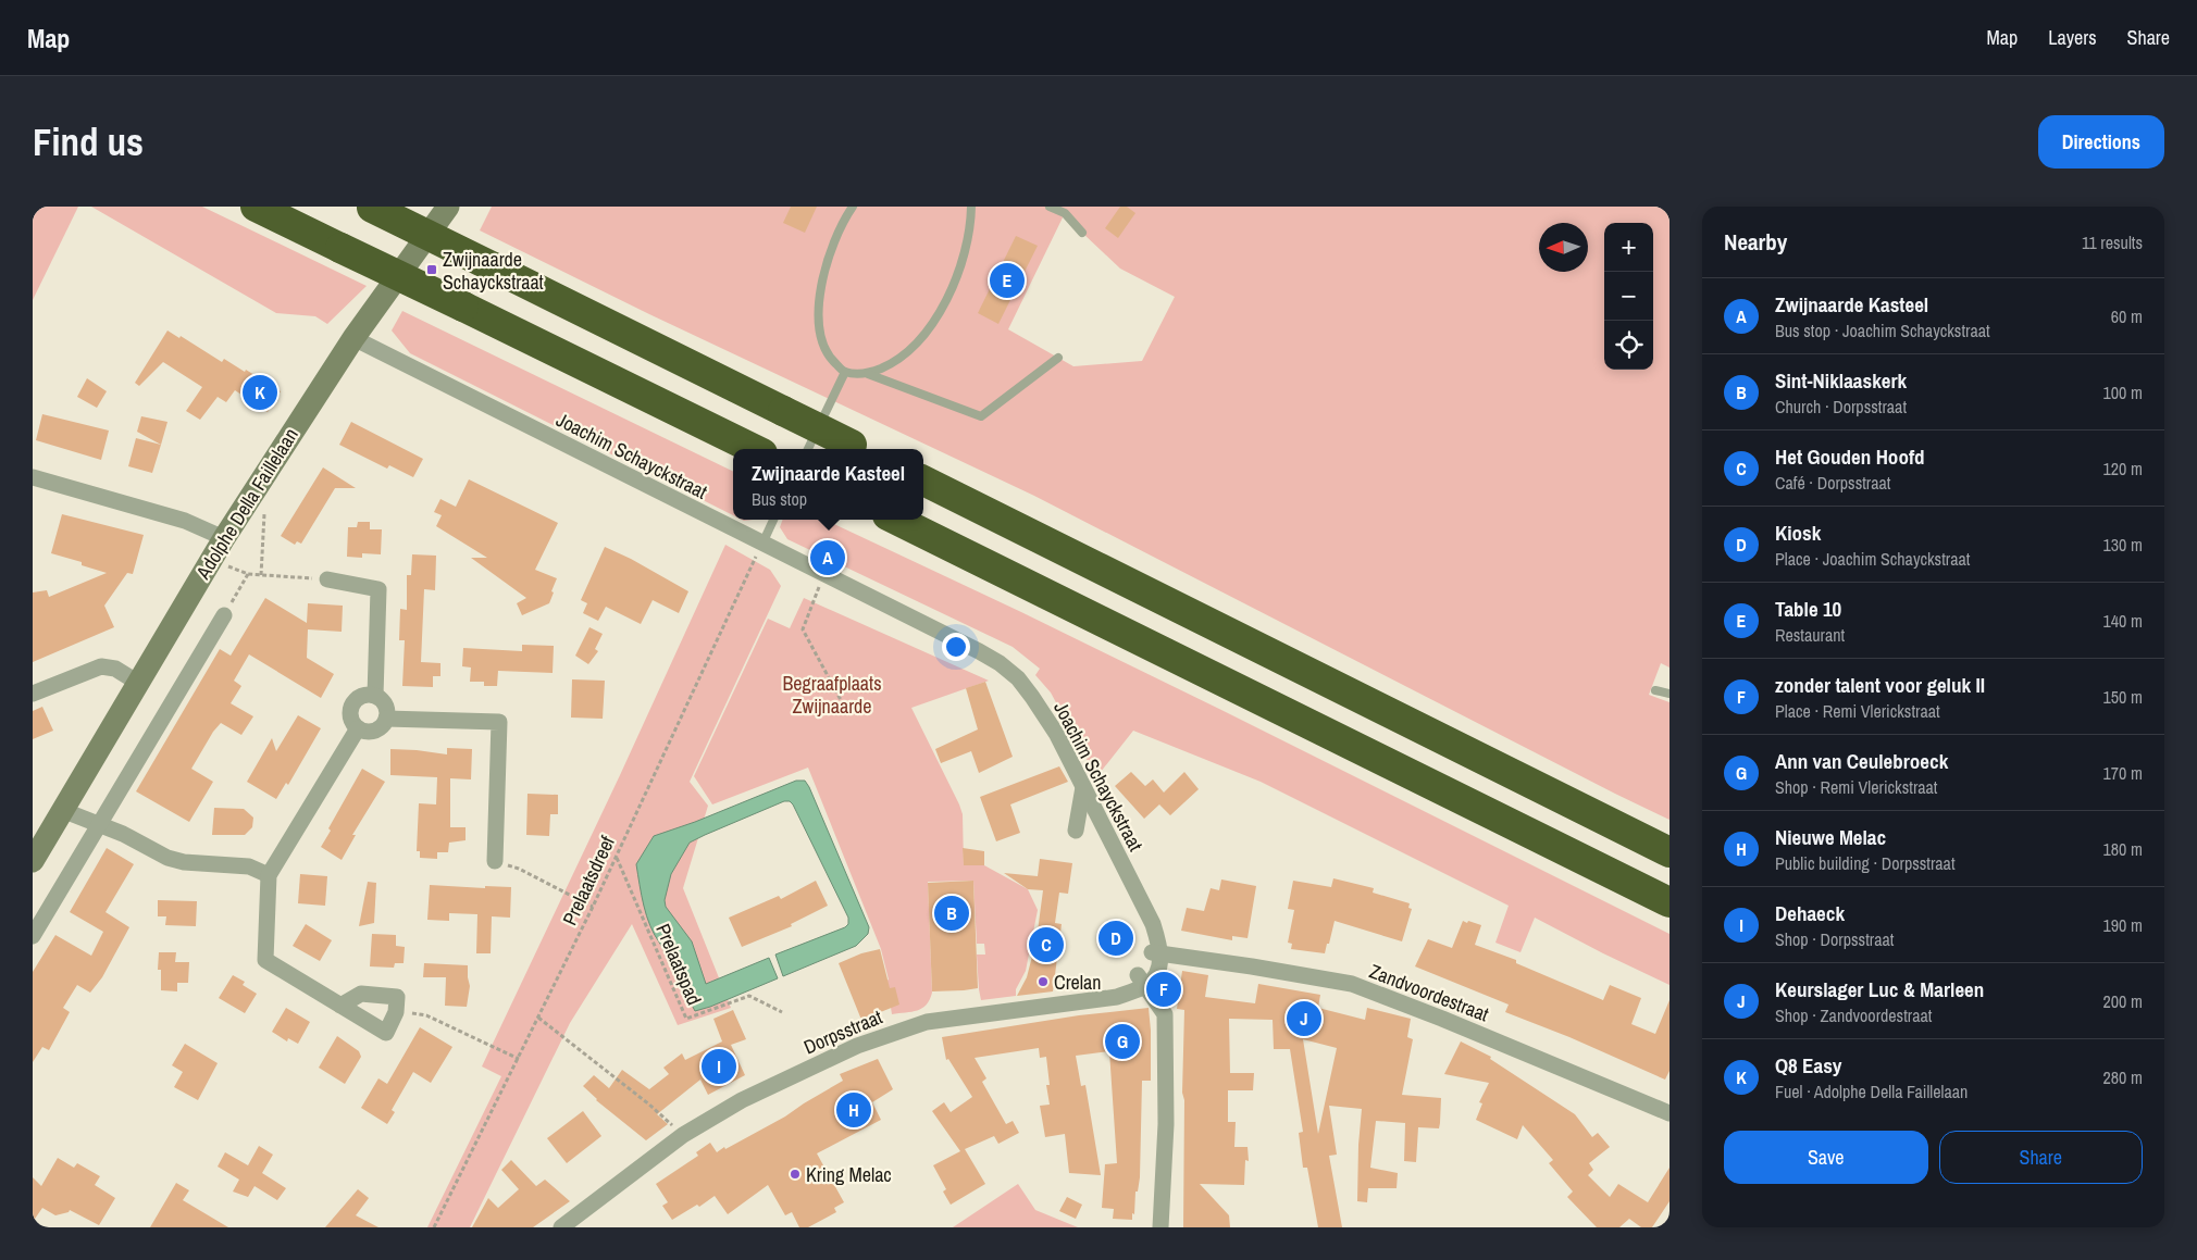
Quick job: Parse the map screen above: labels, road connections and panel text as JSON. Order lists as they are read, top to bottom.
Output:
{
  "streets": {
    "main road": ["Adolphe Della Faillelaan"],
    "street": ["Joachim Schayckstraat", "Zandvoordestraat", "Dorpsstraat"],
    "path": ["Prelaatsdreef", "Prelaatspad"]
  },
  "crossings": [
    ["Joachim Schayckstraat", "Adolphe Della Faillelaan"],
    ["Joachim Schayckstraat", "Prelaatsdreef"],
    ["Joachim Schayckstraat", "Zandvoordestraat"],
    ["Prelaatsdreef", "Prelaatspad"]
  ],
  "parks": ["Begraafplaats Zwijnaarde"],
  "places": {
    "transit": ["Zwijnaarde Schayckstraat"],
    "other": ["Crelan", "Kring Melac"]
  },
  "north": "left",
  "page": {
    "header": "Map",
    "nav": ["Map", "Layers", "Share"],
    "buttons": [
      "Directions",
      ["Save", "Share"]
    ],
    "title": "Find us",
    "heading": ["Nearby", "11 results"],
    "map_buttons": ["+", "−"],
    "pins": [
      "E",
      "K",
      "A",
      "B",
      "D",
      "C",
      "F",
      "J",
      "G",
      "I",
      "H"
    ],
    "list": [
      {
        "mark": "A",
        "name": "Zwijnaarde Kasteel",
        "note": "Bus stop · Joachim Schayckstraat",
        "value": "60 m"
      },
      {
        "mark": "B",
        "name": "Sint-Niklaaskerk",
        "note": "Church · Dorpsstraat",
        "value": "100 m"
      },
      {
        "mark": "C",
        "name": "Het Gouden Hoofd",
        "note": "Café · Dorpsstraat",
        "value": "120 m"
      },
      {
        "mark": "D",
        "name": "Kiosk",
        "note": "Place · Joachim Schayckstraat",
        "value": "130 m"
      },
      {
        "mark": "E",
        "name": "Table 10",
        "note": "Restaurant",
        "value": "140 m"
      },
      {
        "mark": "F",
        "name": "zonder talent voor geluk II",
        "note": "Place · Remi Vlerickstraat",
        "value": "150 m"
      },
      {
        "mark": "G",
        "name": "Ann van Ceulebroeck",
        "note": "Shop · Remi Vlerickstraat",
        "value": "170 m"
      },
      {
        "mark": "H",
        "name": "Nieuwe Melac",
        "note": "Public building · Dorpsstraat",
        "value": "180 m"
      },
      {
        "mark": "I",
        "name": "Dehaeck",
        "note": "Shop · Dorpsstraat",
        "value": "190 m"
      },
      {
        "mark": "J",
        "name": "Keurslager Luc & Marleen",
        "note": "Shop · Zandvoordestraat",
        "value": "200 m"
      },
      {
        "mark": "K",
        "name": "Q8 Easy",
        "note": "Fuel · Adolphe Della Faillelaan",
        "value": "280 m"
      }
    ],
    "popup": ["Zwijnaarde Kasteel", "Bus stop"]
  }
}
